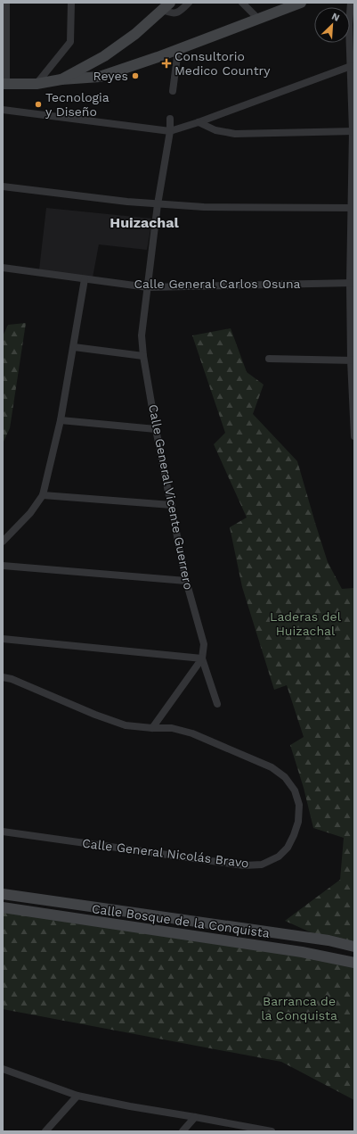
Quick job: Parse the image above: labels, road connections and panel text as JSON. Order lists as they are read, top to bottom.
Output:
{
  "streets": {
    "main road": ["Calle Bosque de la Conquista"],
    "street": ["Calle General Carlos Osuna", "Calle General Vicente Guerrero", "Calle General Nicolás Bravo"]
  },
  "crossings": [
    ["Calle General Carlos Osuna", "Calle General Vicente Guerrero"]
  ],
  "districts": ["Huizachal"],
  "parks": ["Laderas del Huizachal", "Barranca de la Conquista"],
  "places": {
    "health": ["Consultorio Medico Country"],
    "other": ["Reyes", "Tecnologia y Diseño"]
  },
  "north": "top right"
}
